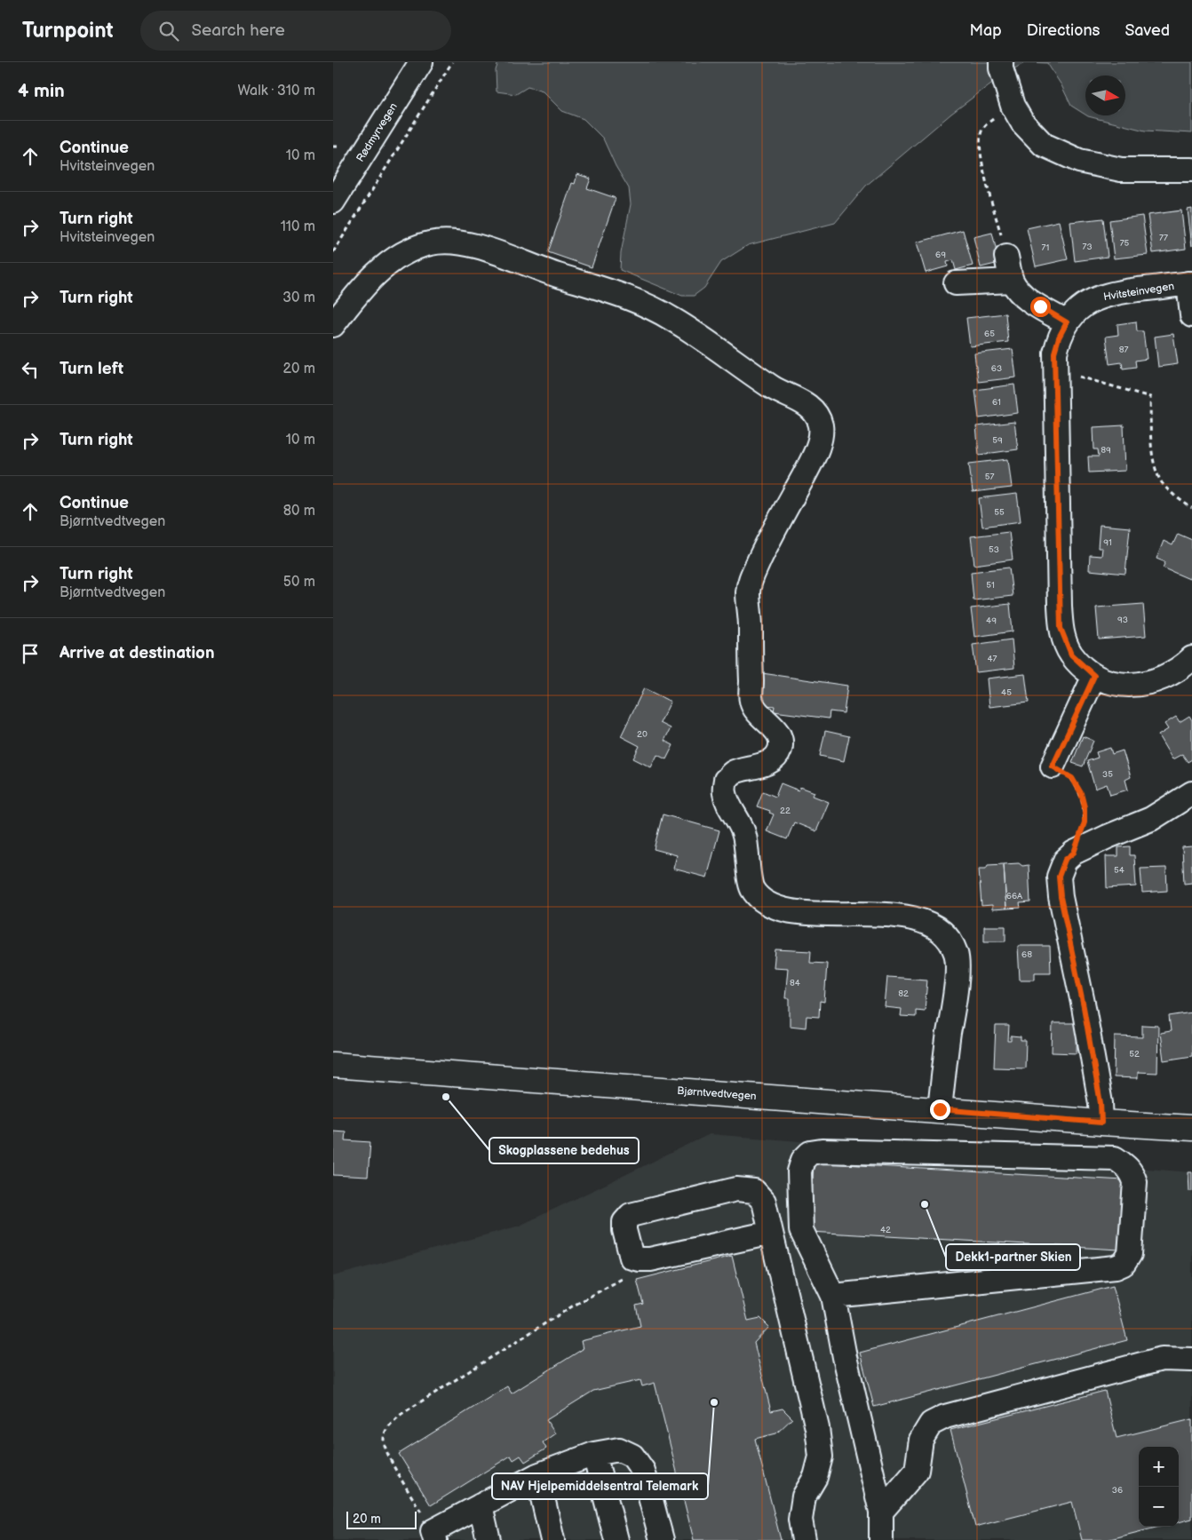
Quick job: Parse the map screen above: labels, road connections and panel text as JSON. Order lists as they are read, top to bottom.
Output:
{
  "streets": {
    "main road": ["Bjørntvedtvegen"],
    "street": ["Rødmyrvegen", "Hvitsteinvegen"]
  },
  "places": ["Skogplassene bedehus", "Dekk1-partner Skien", "NAV Hjelpemiddelsentral Telemark"],
  "house_numbers": [
    "77",
    "75",
    "73",
    "71",
    "69",
    "65",
    "87",
    "63",
    "61",
    "59",
    "89",
    "57",
    "55",
    "91",
    "53",
    "51",
    "93",
    "49",
    "47",
    "45",
    "20",
    "35",
    "22",
    "54",
    "66A",
    "68",
    "84",
    "82",
    "52",
    "42",
    "36"
  ],
  "scale_bar": "20 m",
  "north": "right",
  "page": {
    "header": "Turnpoint",
    "search": "Search here",
    "nav": ["Map", "Directions", "Saved"],
    "heading": ["4 min", "Walk · 310 m"],
    "list": [
      ["Continue", "Hvitsteinvegen", "10 m"],
      ["Turn right", "Hvitsteinvegen", "110 m"],
      ["Turn right", "30 m"],
      ["Turn left", "20 m"],
      ["Turn right", "10 m"],
      ["Continue", "Bjørntvedtvegen", "80 m"],
      ["Turn right", "Bjørntvedtvegen", "50 m"],
      "Arrive at destination"
    ],
    "map_buttons": ["+", "−"],
    "scale": "20 m"
  }
}
